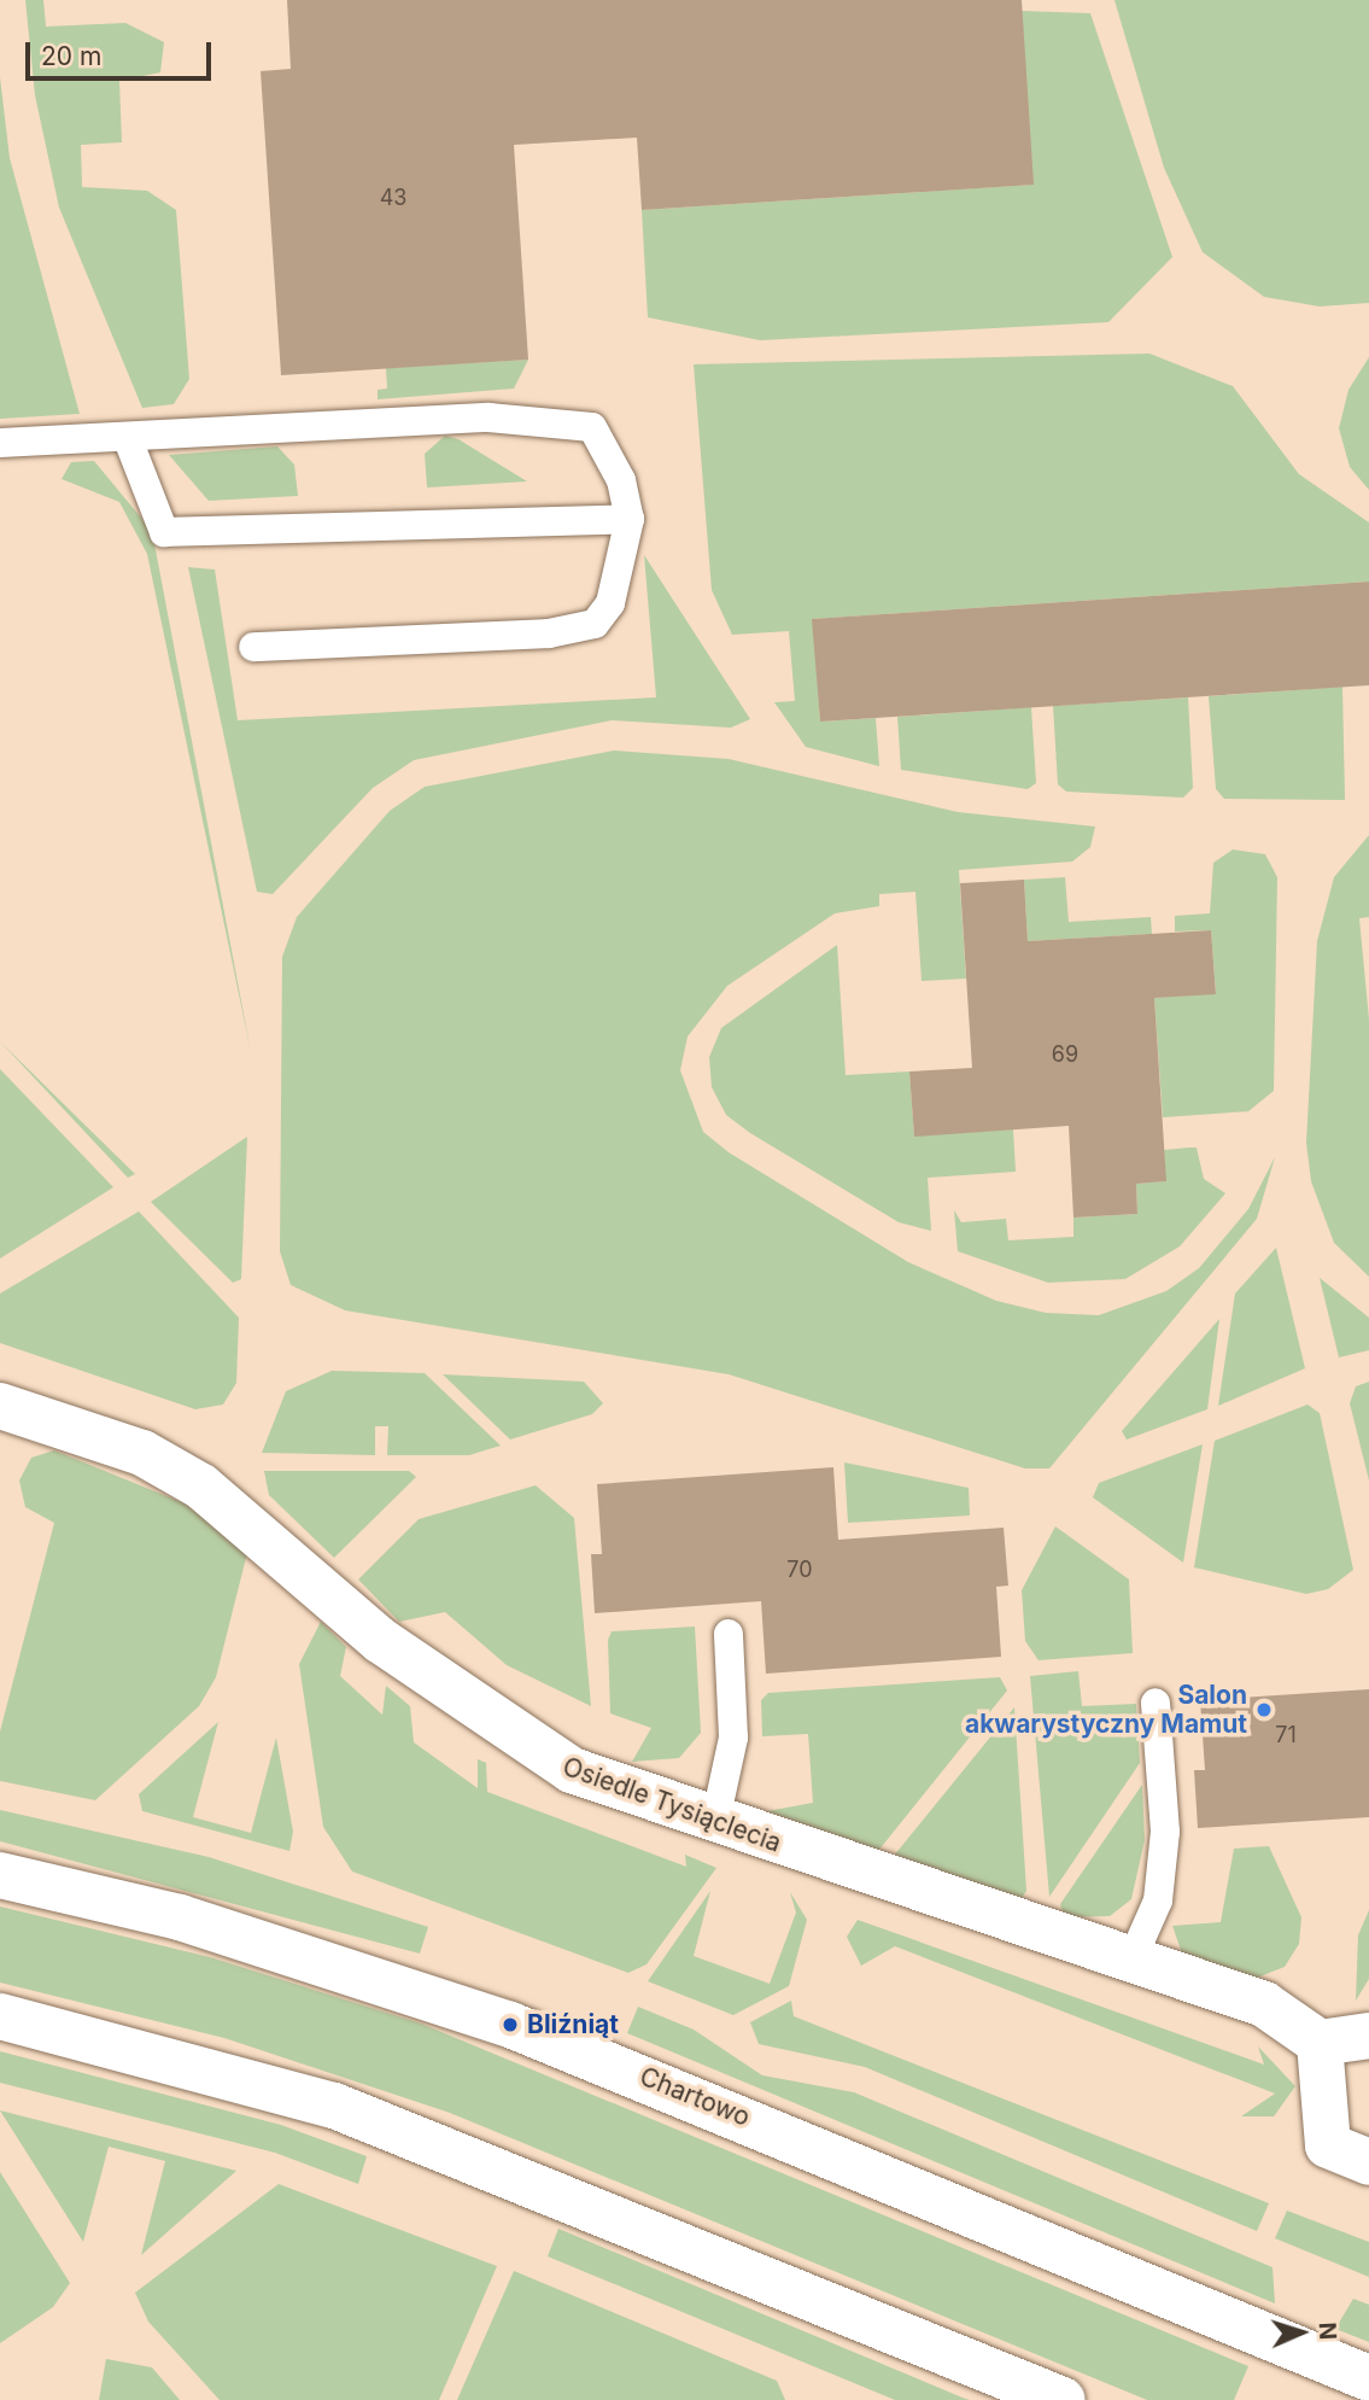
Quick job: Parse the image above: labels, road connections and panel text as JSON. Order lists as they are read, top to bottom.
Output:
{
  "streets": {
    "street": ["Osiedle Tysiąclecia", "Chartowo"]
  },
  "places": ["Salon akwarystyczny Mamut", "Bliźniąt"],
  "house_numbers": [
    "43",
    "69",
    "70",
    "71"
  ],
  "scale_bar": "20 m",
  "north": "right"
}
